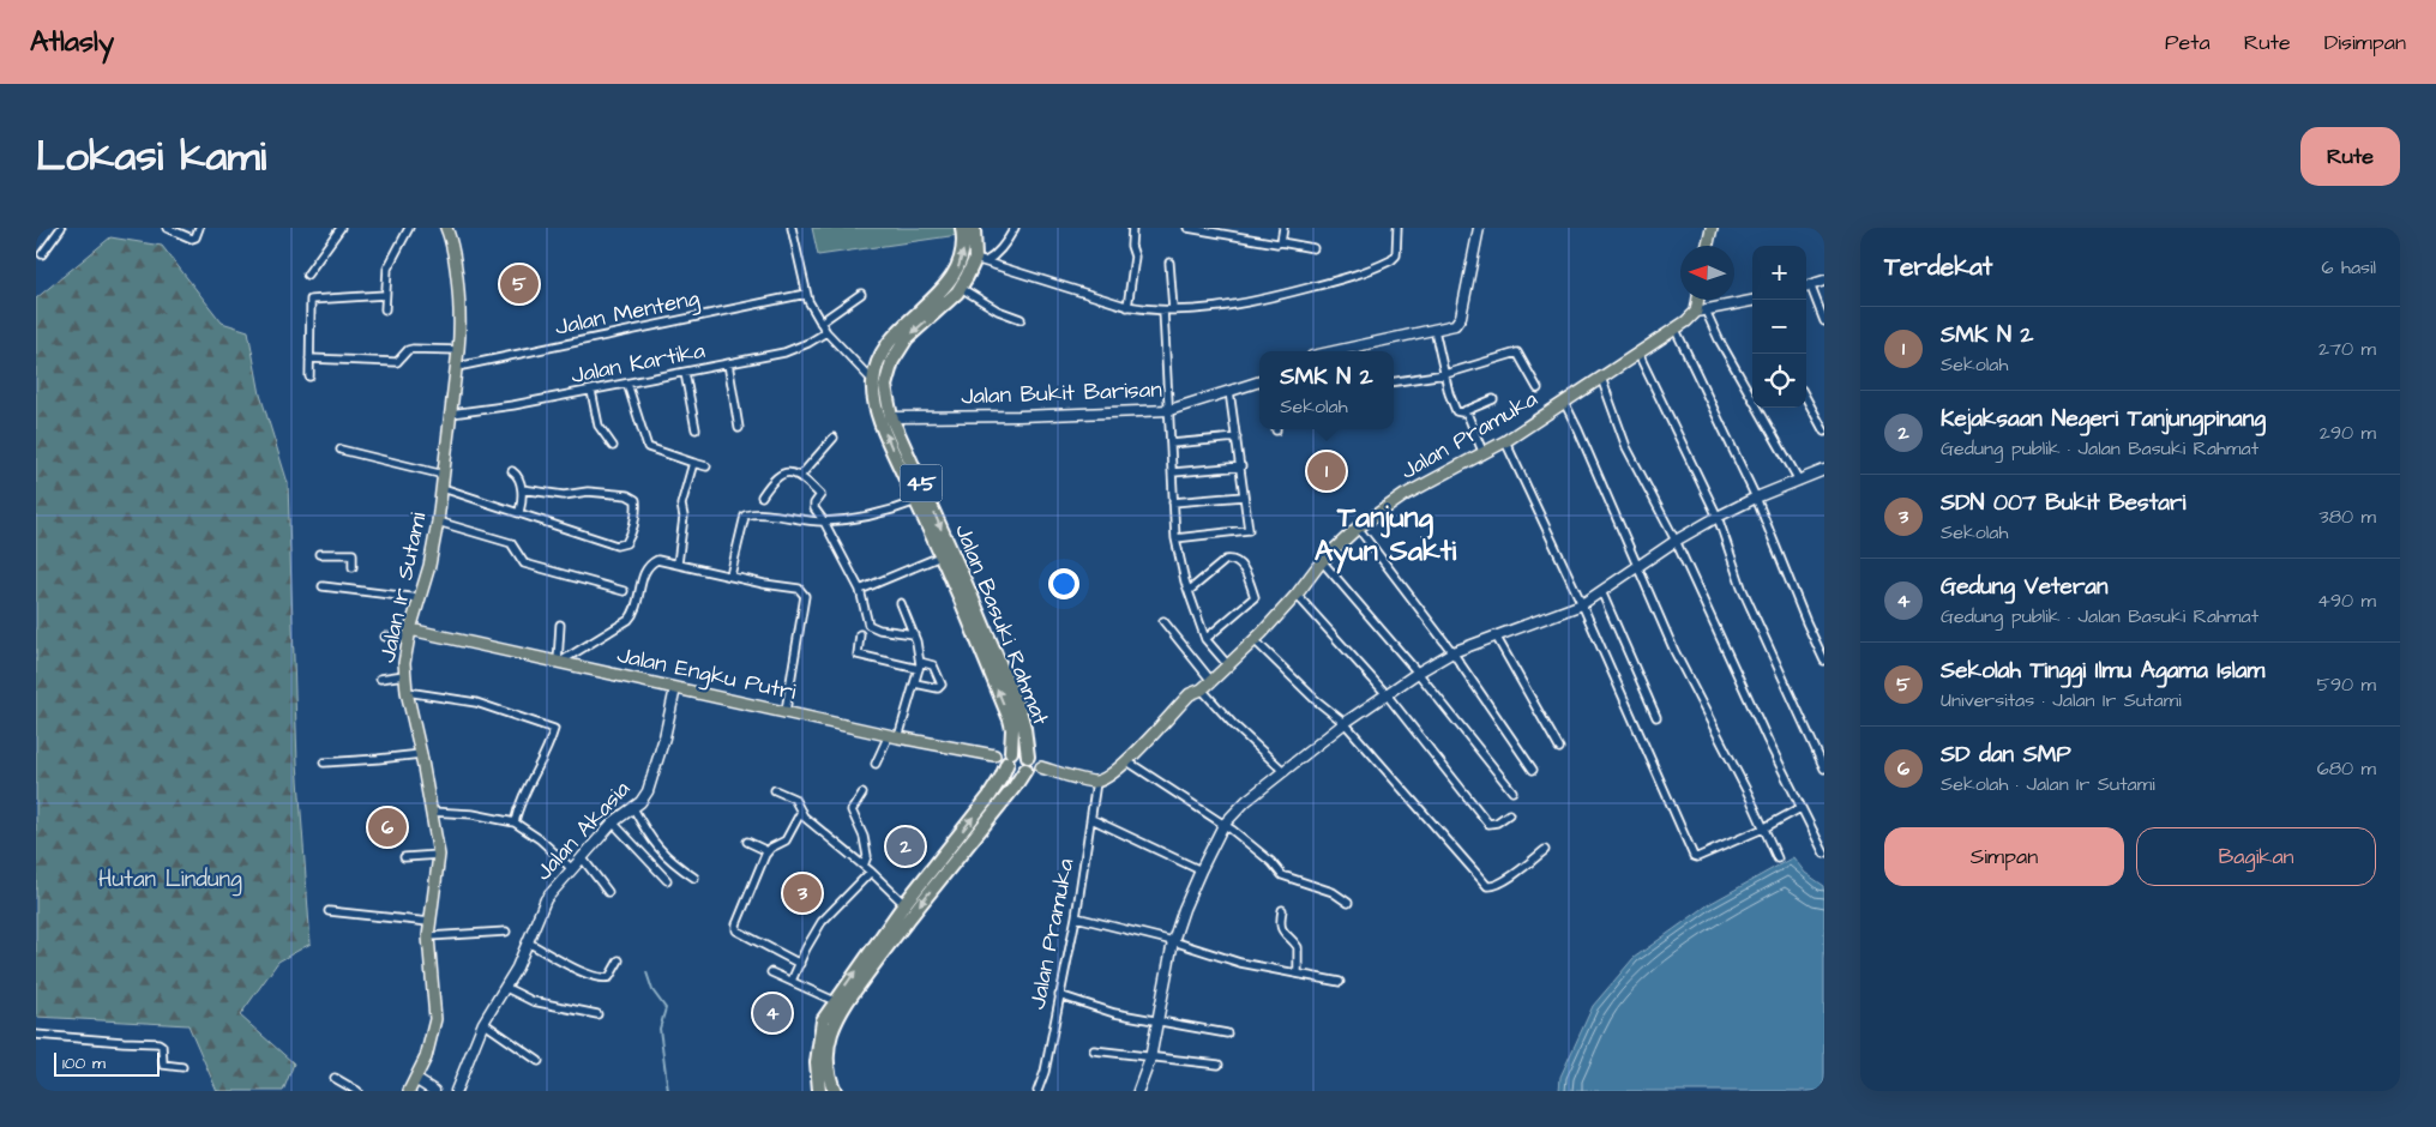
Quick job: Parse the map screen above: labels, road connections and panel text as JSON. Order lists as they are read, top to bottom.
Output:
{
  "streets": {
    "highway": ["45", "Jalan Basuki Rahmat"],
    "main road": ["Jalan Pramuka", "Jalan Ir Sutami", "Jalan Engku Putri"],
    "street": [
      "Jalan Menteng",
      "Jalan Kartika",
      "Jalan Bukit Barisan",
      "Jalan Akasia"
    ]
  },
  "crossings": [
    ["Jalan Menteng", "Jalan Ir Sutami"],
    ["Jalan Kartika", "Jalan Ir Sutami"],
    ["Jalan Bukit Barisan", "Jalan Basuki Rahmat"],
    ["Jalan Ir Sutami", "Jalan Engku Putri"],
    ["Jalan Engku Putri", "Jalan Akasia"]
  ],
  "districts": ["Tanjung Ayun Sakti"],
  "parks": ["Hutan Lindung"],
  "scale_bar": "100 m",
  "north": "left",
  "page": {
    "header": "Atlasly",
    "nav": ["Peta", "Rute", "Disimpan"],
    "title": "Lokasi kami",
    "buttons": [
      "Rute",
      ["Simpan", "Bagikan"]
    ],
    "heading": ["Terdekat", "6 hasil"],
    "map_buttons": ["+", "−"],
    "pins": [
      "5",
      "1",
      "6",
      "2",
      "3",
      "4"
    ],
    "list": [
      {
        "mark": "1",
        "name": "SMK N 2",
        "note": "Sekolah",
        "value": "270 m"
      },
      {
        "mark": "2",
        "name": "Kejaksaan Negeri Tanjungpinang",
        "note": "Gedung publik · Jalan Basuki Rahmat",
        "value": "290 m"
      },
      {
        "mark": "3",
        "name": "SDN 007 Bukit Bestari",
        "note": "Sekolah",
        "value": "380 m"
      },
      {
        "mark": "4",
        "name": "Gedung Veteran",
        "note": "Gedung publik · Jalan Basuki Rahmat",
        "value": "490 m"
      },
      {
        "mark": "5",
        "name": "Sekolah Tinggi Ilmu Agama Islam",
        "note": "Universitas · Jalan Ir Sutami",
        "value": "590 m"
      },
      {
        "mark": "6",
        "name": "SD dan SMP",
        "note": "Sekolah · Jalan Ir Sutami",
        "value": "680 m"
      }
    ],
    "popup": ["SMK N 2", "Sekolah"],
    "scale": "100 m"
  }
}
